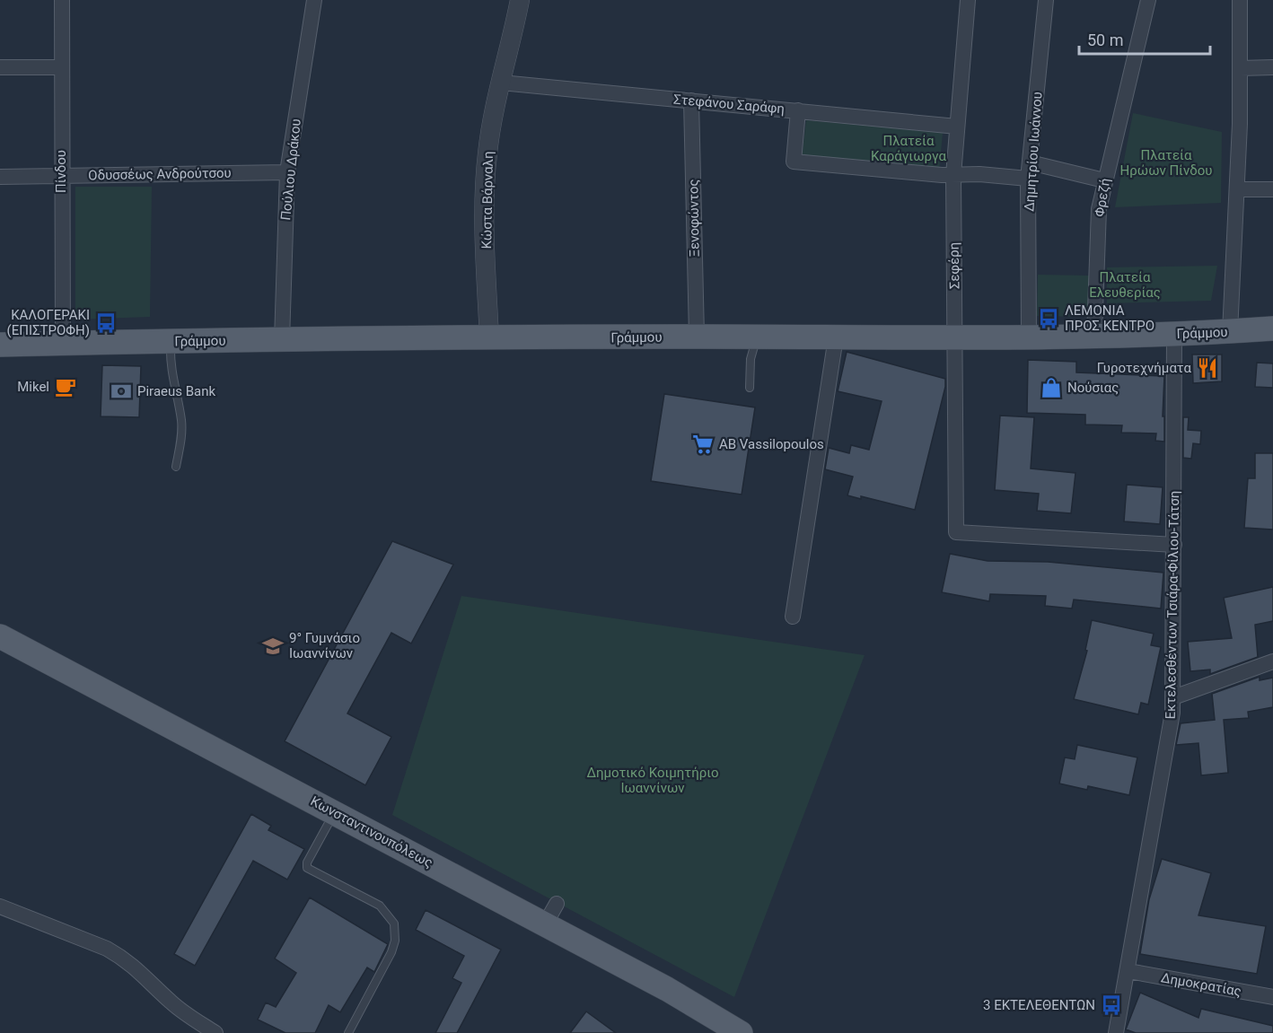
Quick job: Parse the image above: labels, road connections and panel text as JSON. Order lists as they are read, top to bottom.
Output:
{
  "streets": {
    "main road": ["Γράμμου", "Κωνσταντινουπόλεως"],
    "street": [
      "Στεφάνου Σαράφη",
      "Δημητρίου Ιωάννου",
      "Πούλιου Δράκου",
      "Πίνδου",
      "Οδυσσέως Ανδρούτσου",
      "Φρεζή",
      "Κώστα Βάρναλη",
      "Ξενοφώντος",
      "Σεφέρη",
      "Εκτελεσθέντων Τσιάρα-Φίλιου-Τάτση",
      "Δημοκρατίας"
    ]
  },
  "crossings": [
    ["Στεφάνου Σαράφη", "Κώστα Βάρναλη"],
    ["Στεφάνου Σαράφη", "Ξενοφώντος"],
    ["Στεφάνου Σαράφη", "Σεφέρη"],
    ["Δημητρίου Ιωάννου", "Γράμμου"],
    ["Πούλιου Δράκου", "Οδυσσέως Ανδρούτσου"],
    ["Πούλιου Δράκου", "Γράμμου"],
    ["Πίνδου", "Οδυσσέως Ανδρούτσου"],
    ["Πίνδου", "Γράμμου"],
    ["Φρεζή", "Γράμμου"],
    ["Κώστα Βάρναλη", "Γράμμου"],
    ["Ξενοφώντος", "Γράμμου"],
    ["Σεφέρη", "Γράμμου"],
    ["Σεφέρη", "Εκτελεσθέντων Τσιάρα-Φίλιου-Τάτση"],
    ["Γράμμου", "Εκτελεσθέντων Τσιάρα-Φίλιου-Τάτση"],
    ["Εκτελεσθέντων Τσιάρα-Φίλιου-Τάτση", "Δημοκρατίας"]
  ],
  "parks": [
    "Πλατεία Καράγιωργα",
    "Πλατεία Ηρώων Πίνδου",
    "Πλατεία Ελευθερίας",
    "Δημοτικό Κοιμητήριο Ιωαννίνων"
  ],
  "places": {
    "bus stop": ["ΛΕΜΟΝΙΑ ΠΡΟΣ ΚΕΝΤΡΟ", "ΚΑΛΟΓΕΡΑΚΙ (ΕΠΙΣΤΡΟΦΗ)", "3 ΕΚΤΕΛΕΘΕΝΤΩΝ"],
    "restaurant": ["Γυροτεχνήματα"],
    "cafe": ["Mikel"],
    "shop": ["Νούσιας"],
    "bank": ["Piraeus Bank"],
    "supermarket": ["AB Vassilopoulos"],
    "school or university": ["9° Γυμνάσιο Ιωαννίνων"]
  },
  "scale_bar": "50 m"
}
